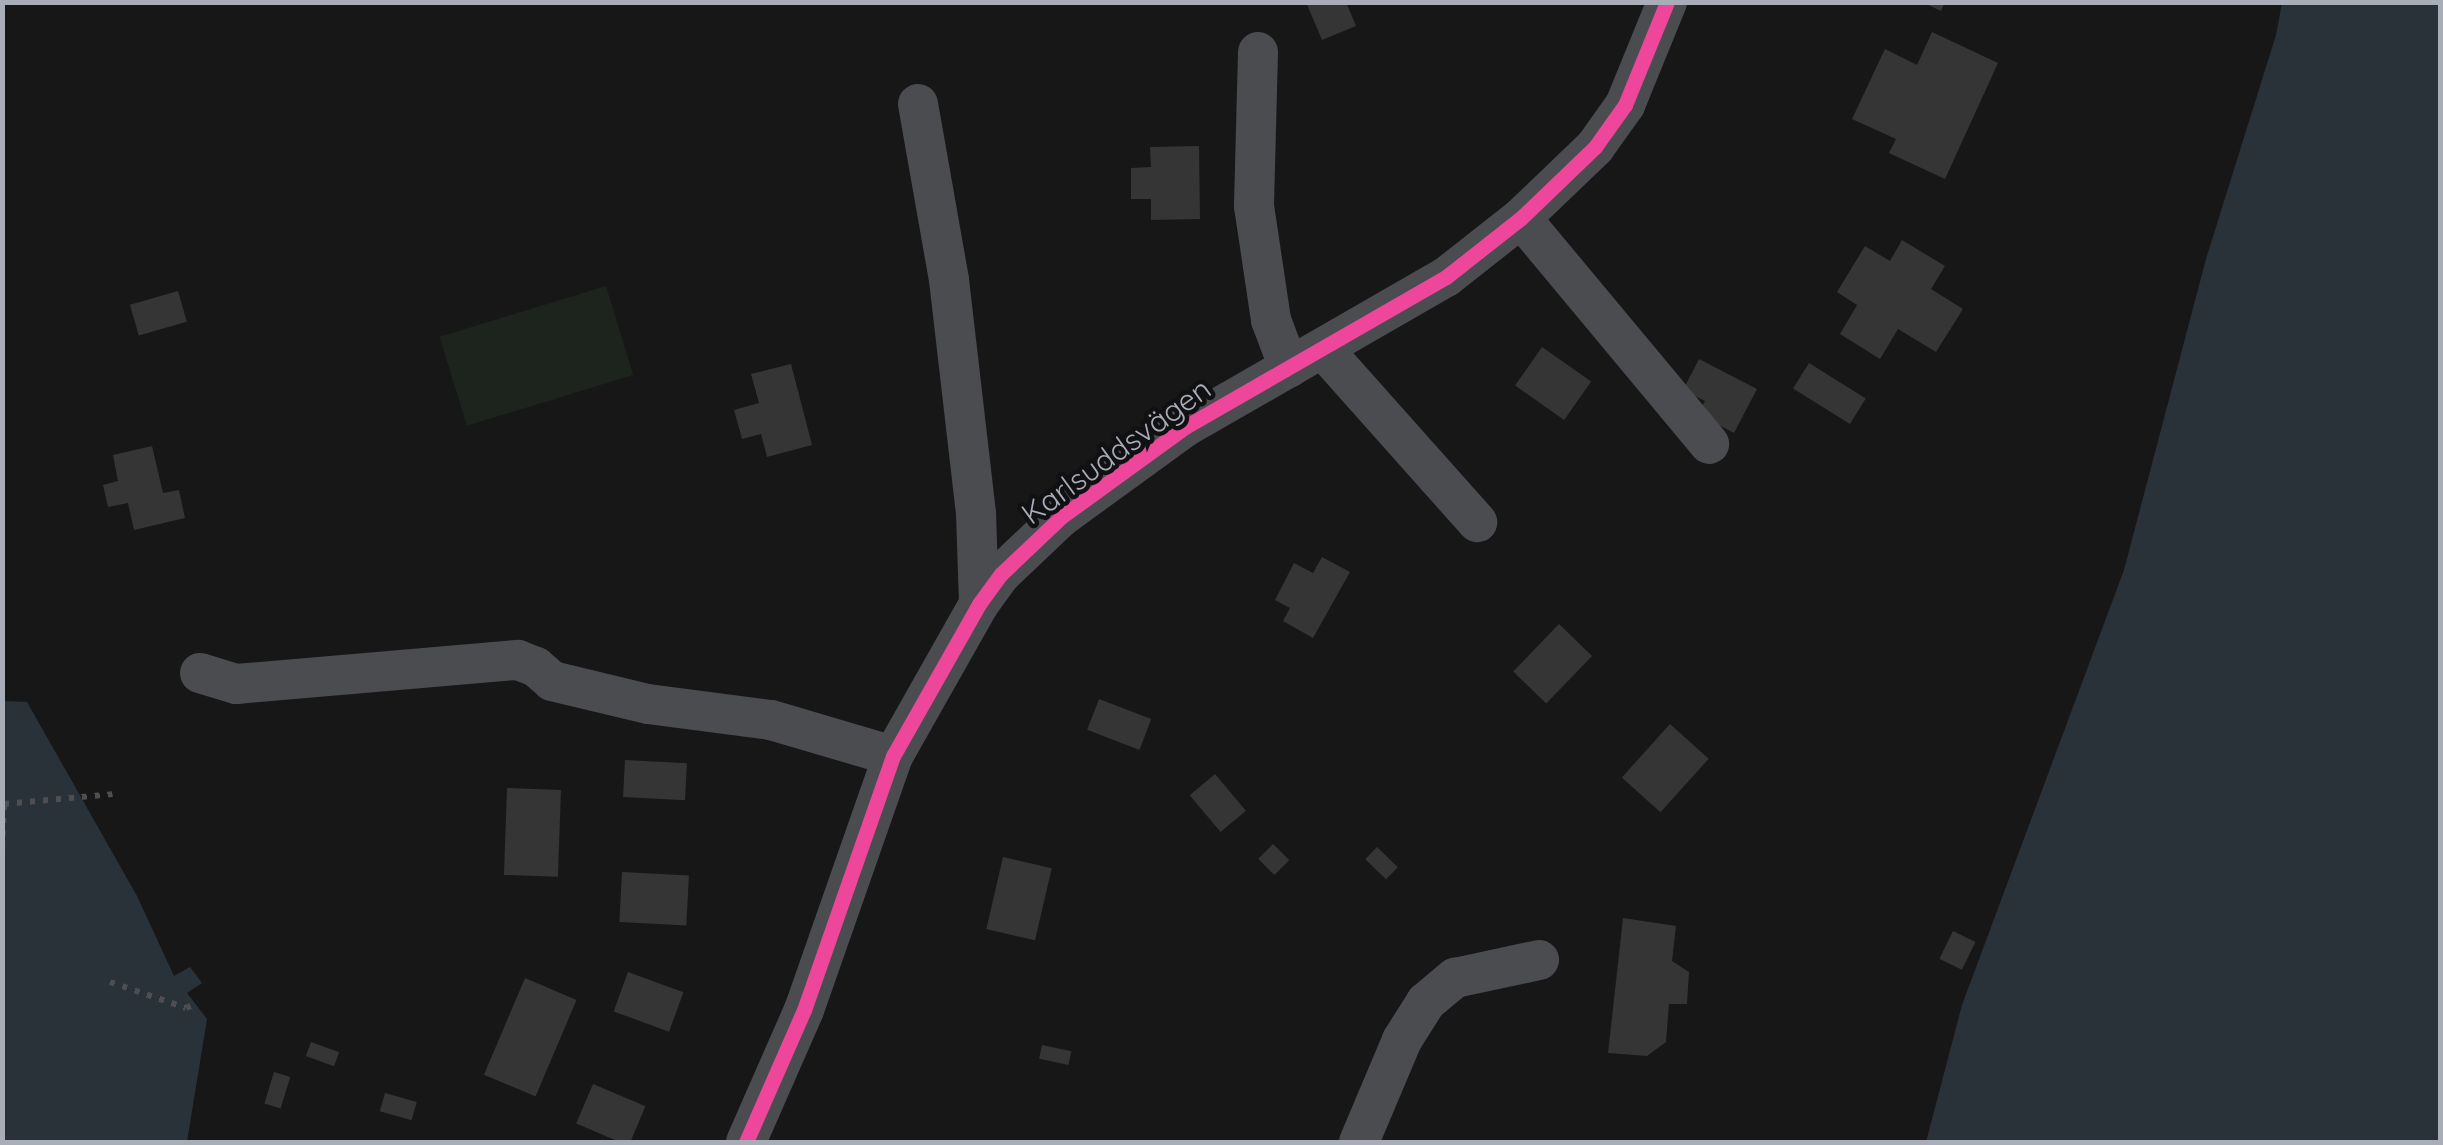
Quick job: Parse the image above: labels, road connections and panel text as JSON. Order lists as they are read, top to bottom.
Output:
{
  "streets": {
    "street": ["Karlsuddsvägen"]
  }
}
